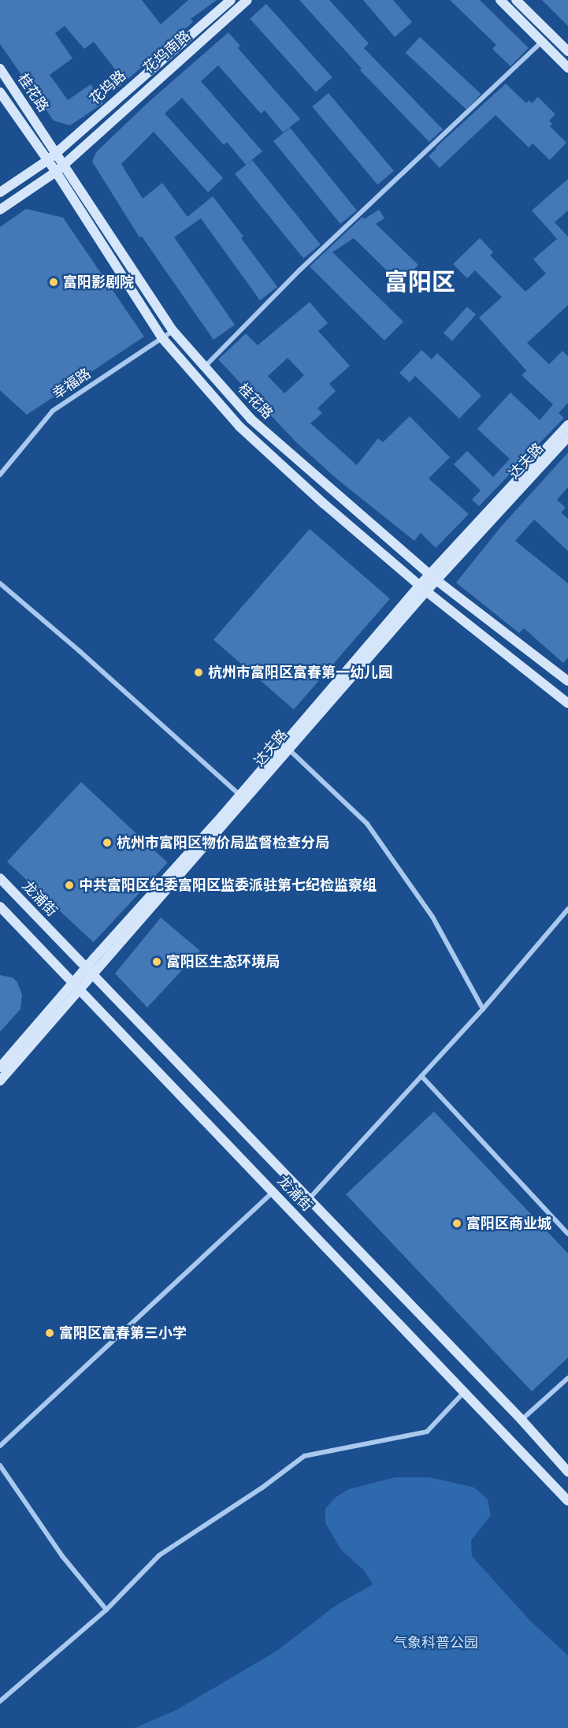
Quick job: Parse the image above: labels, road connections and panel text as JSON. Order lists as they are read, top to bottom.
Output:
{
  "streets": {
    "main road": [
      "花坞南路",
      "花坞路",
      "桂花路",
      "达夫路",
      "龙浦街"
    ],
    "street": ["幸福路"]
  },
  "crossings": [
    ["花坞南路", "桂花路"],
    ["花坞路", "桂花路"],
    ["桂花路", "幸福路"],
    ["桂花路", "达夫路"],
    ["达夫路", "龙浦街"]
  ],
  "districts": ["富阳区"],
  "parks": ["气象科普公园"],
  "places": [
    "富阳影剧院",
    "杭州市富阳区富春第一幼儿园",
    "杭州市富阳区物价局监督检查分局",
    "中共富阳区纪委富阳区监委派驻第七纪检监察组",
    "富阳区生态环境局",
    "富阳区商业城",
    "富阳区富春第三小学"
  ]
}
